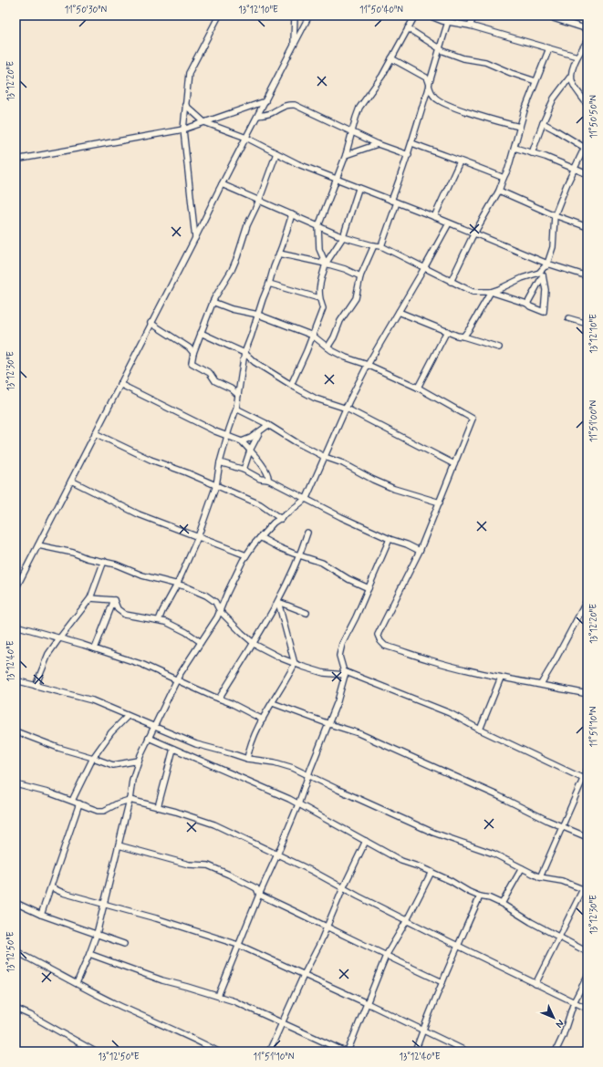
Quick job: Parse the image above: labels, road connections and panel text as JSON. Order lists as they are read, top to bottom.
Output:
{
  "north": "bottom right",
  "coordinates": [
    "11°50'30\"N",
    "13°12'10\"E",
    "11°50'40\"N",
    "13°12'20\"E",
    "11°50'50\"N",
    "13°12'30\"E",
    "11°51'00\"N",
    "13°12'40\"E",
    "11°51'10\"N",
    "13°12'50\"E"
  ]
}
